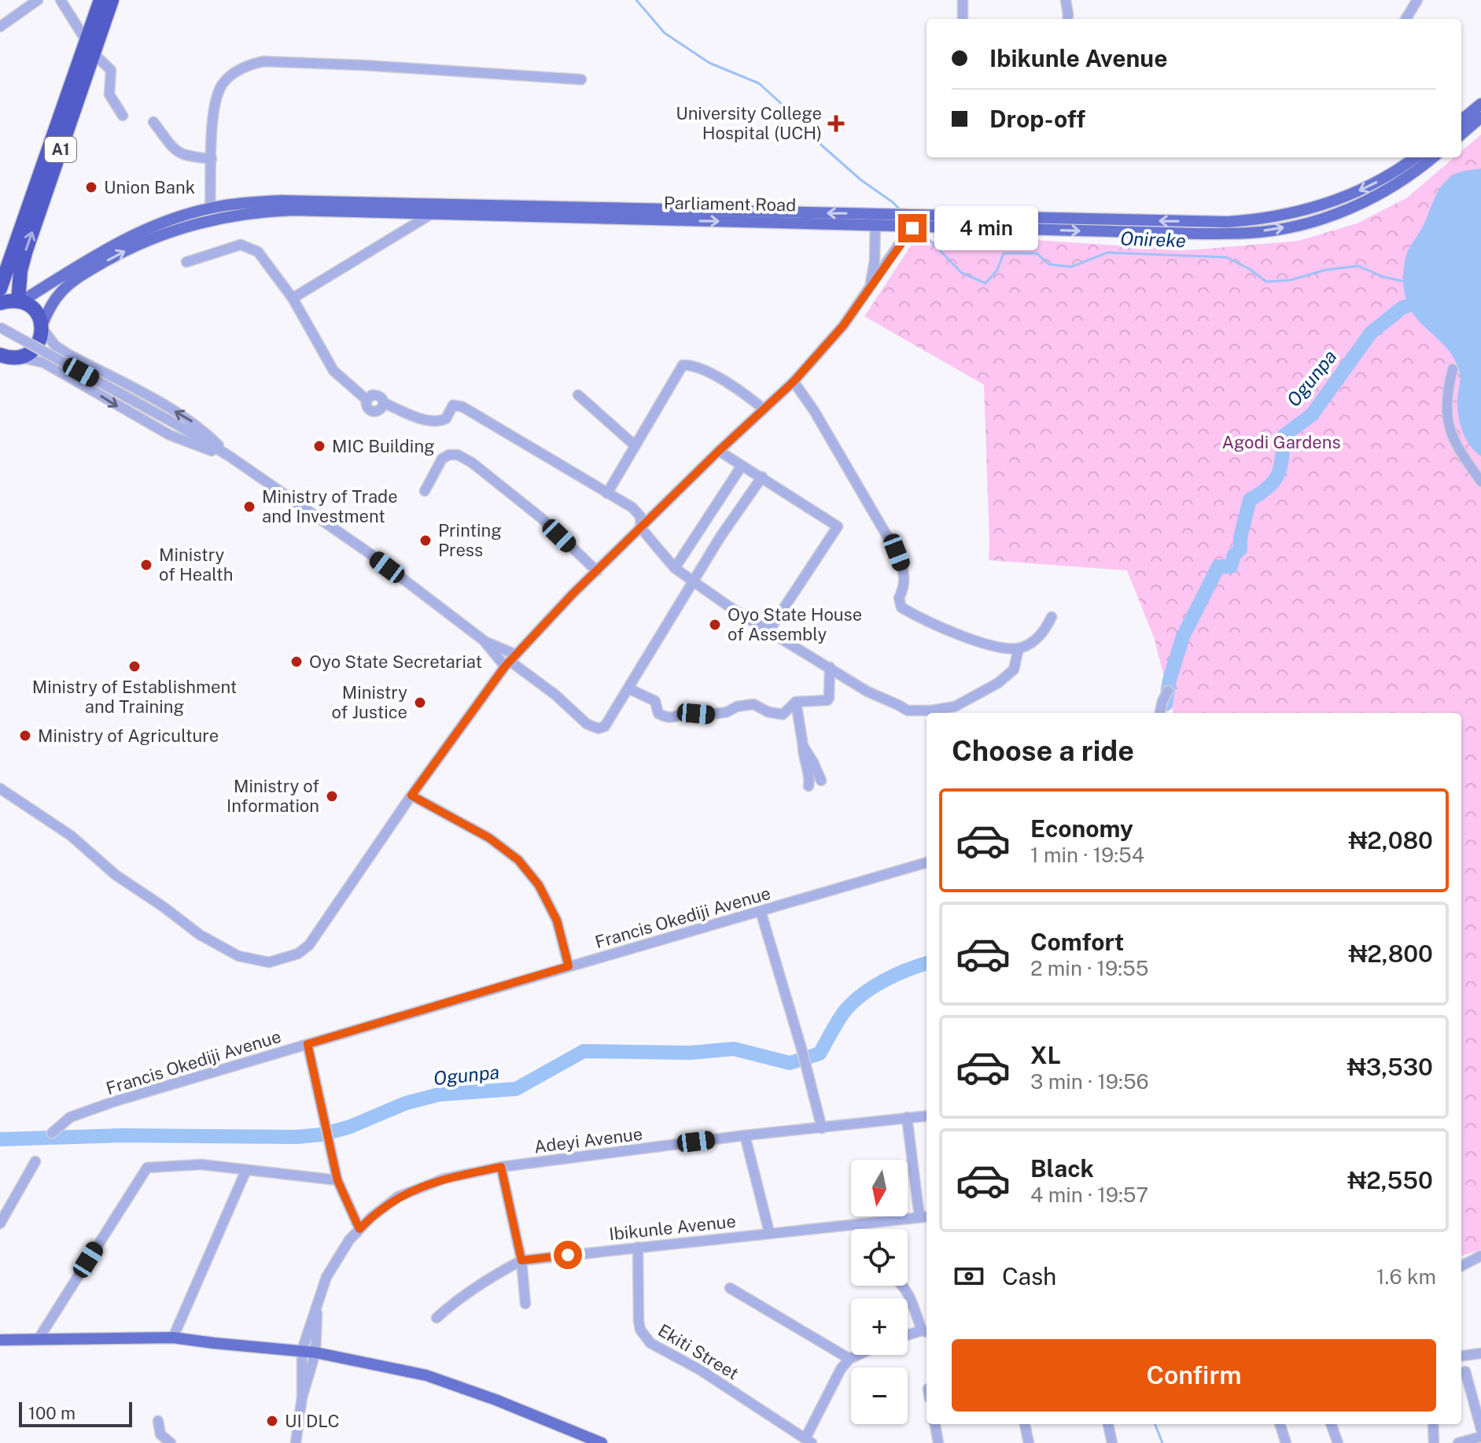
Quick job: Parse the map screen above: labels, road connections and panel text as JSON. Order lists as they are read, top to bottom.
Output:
{
  "streets": {
    "highway": ["A1"],
    "main road": ["Parliament Road"],
    "street": [
      "Francis Okediji Avenue",
      "Adeyi Avenue",
      "Ibikunle Avenue",
      "Ekiti Street"
    ]
  },
  "crossings": [
    ["A1", "Parliament Road"],
    ["Ibikunle Avenue", "Ekiti Street"]
  ],
  "water": ["Onireke", "Ogunpa"],
  "parks": ["Agodi Gardens"],
  "places": {
    "health": ["University College Hospital (UCH)"],
    "other": [
      "Union Bank",
      "MIC Building",
      "Ministry of Trade and Investment",
      "Printing Press",
      "Ministry of Health",
      "Oyo State House of Assembly",
      "Oyo State Secretariat",
      "Ministry of Establishment and Training",
      "Ministry of Justice",
      "Ministry of Agriculture",
      "Ministry of Information",
      "UI DLC"
    ]
  },
  "scale_bar": "100 m",
  "north": "bottom",
  "page": {
    "banner": ["Ibikunle Avenue", "Drop-off"],
    "bubble": "4 min",
    "heading": "Choose a ride",
    "list": [
      {
        "name": "Economy",
        "note": "1 min · 19:54",
        "value": "₦2,080"
      },
      {
        "name": "Comfort",
        "note": "2 min · 19:55",
        "value": "₦2,800"
      },
      {
        "name": "XL",
        "note": "3 min · 19:56",
        "value": "₦3,530"
      },
      {
        "name": "Black",
        "note": "4 min · 19:57",
        "value": "₦2,550"
      }
    ],
    "map_buttons": ["+", "−"],
    "pay": ["Cash", "1.6 km"],
    "buttons": "Confirm",
    "scale": "100 m"
  }
}
